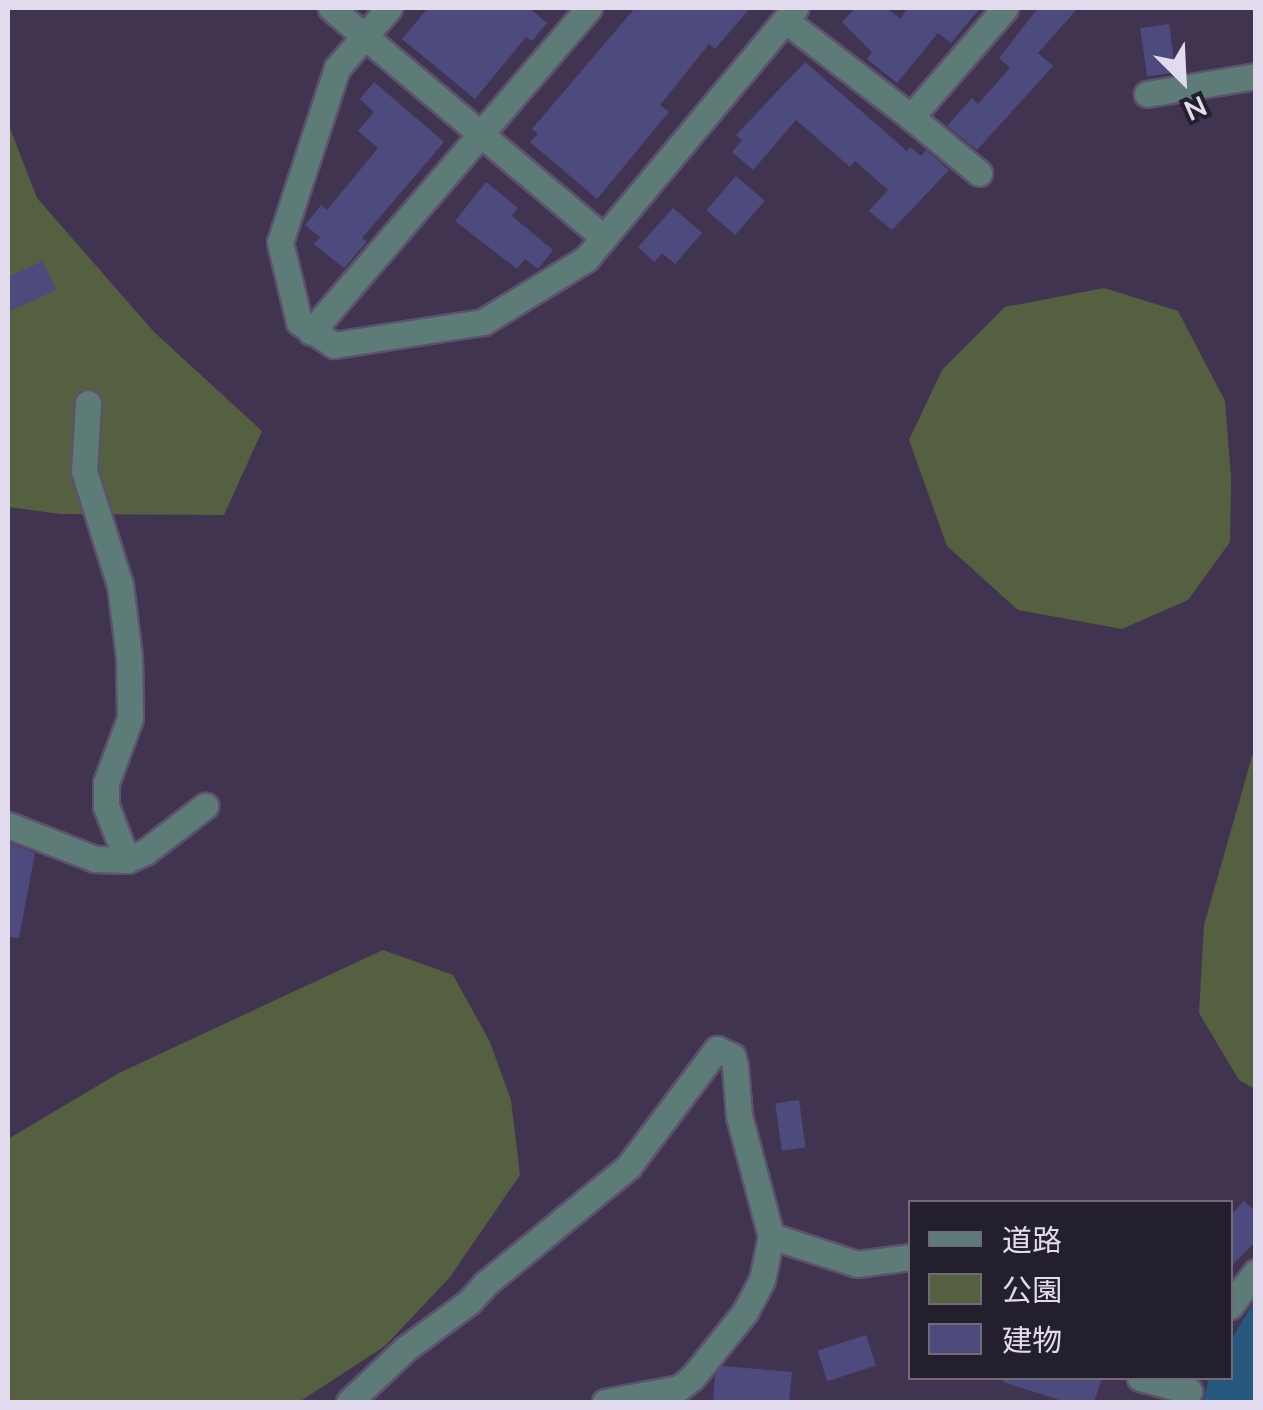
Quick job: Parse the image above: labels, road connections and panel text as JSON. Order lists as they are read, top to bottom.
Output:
{
  "legend": ["道路", "公園", "建物"],
  "north": "bottom right"
}
